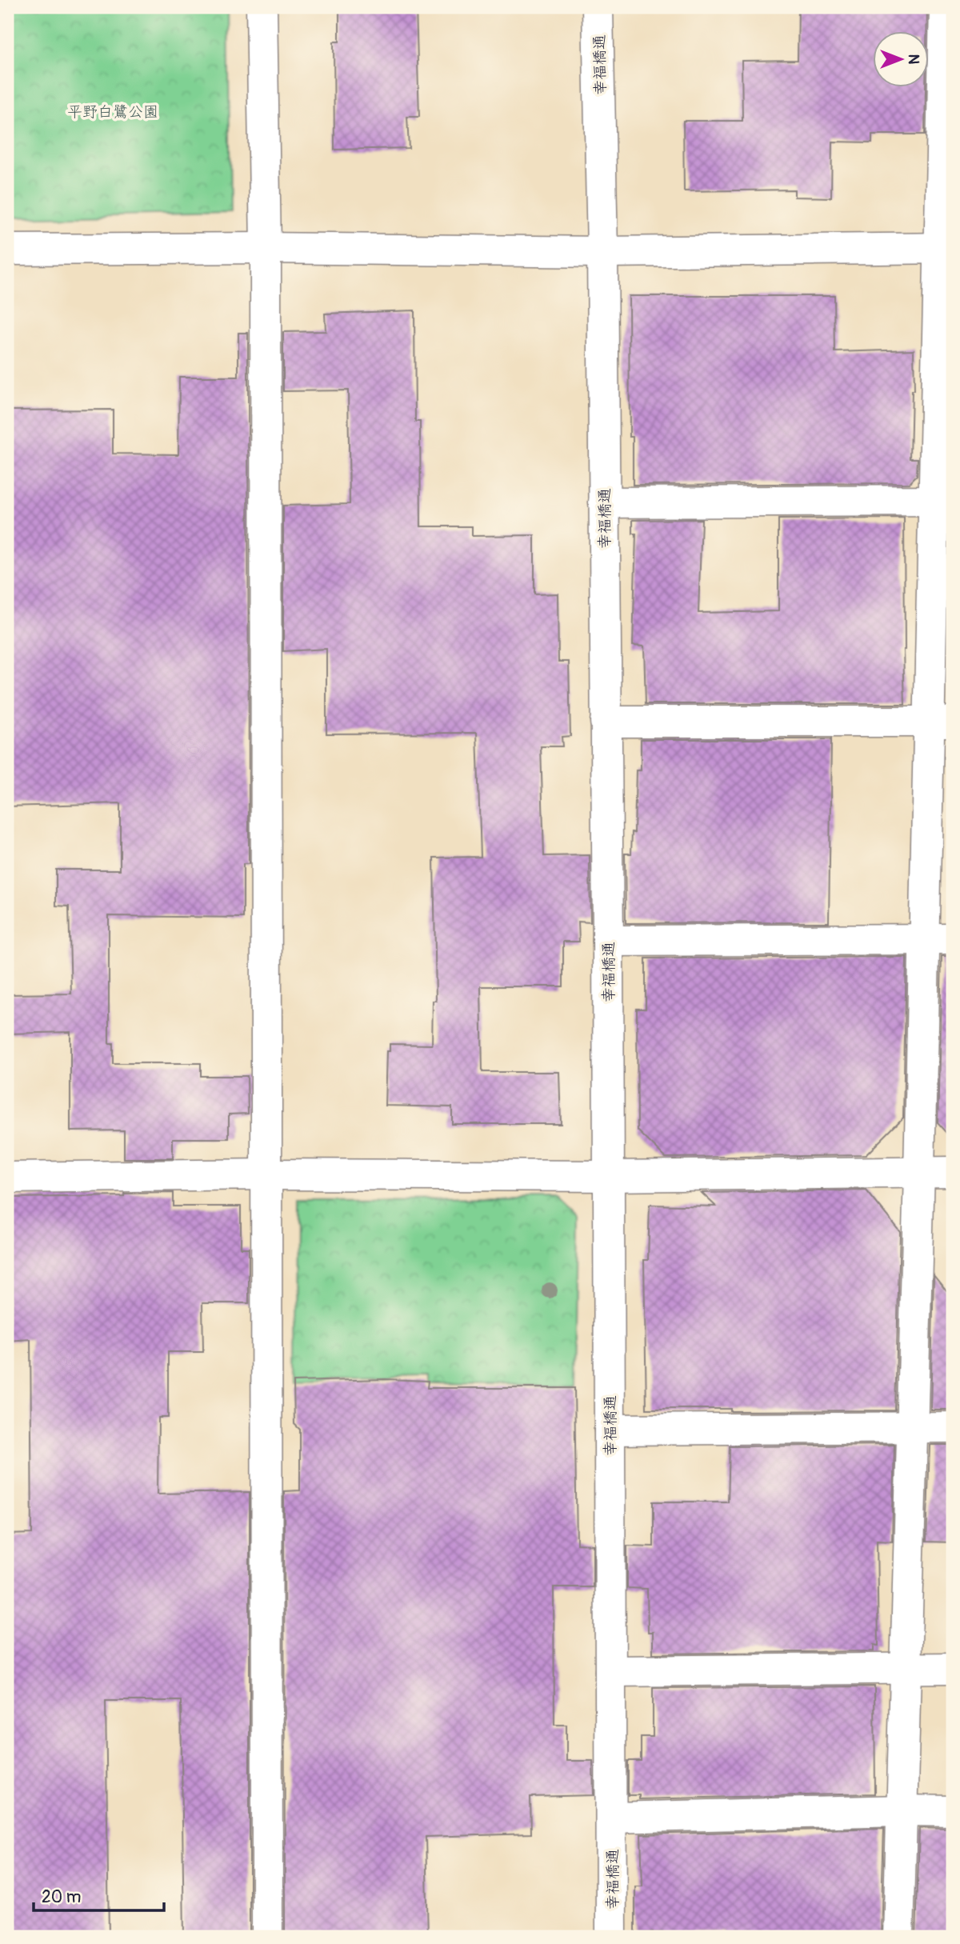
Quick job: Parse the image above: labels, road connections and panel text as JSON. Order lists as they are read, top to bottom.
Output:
{
  "streets": {
    "street": ["幸福橋通"]
  },
  "parks": ["平野白鷺公園"],
  "scale_bar": "20 m",
  "north": "right"
}
